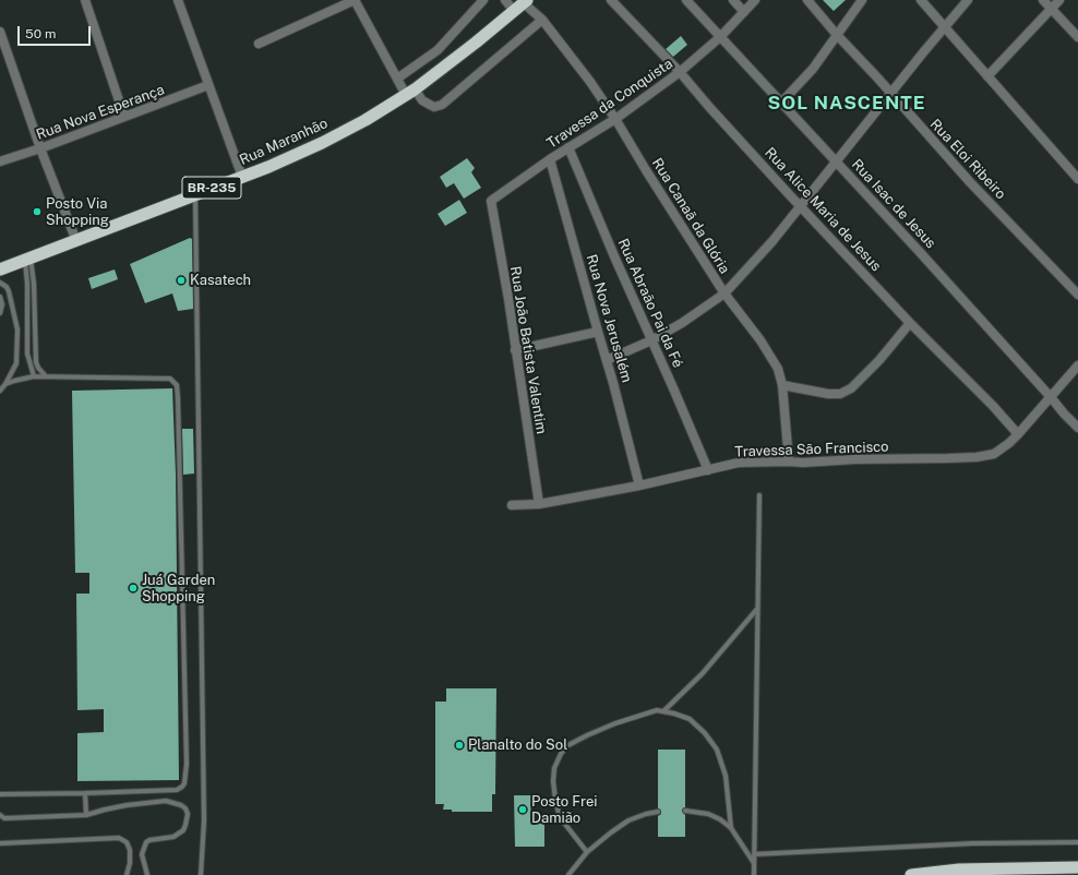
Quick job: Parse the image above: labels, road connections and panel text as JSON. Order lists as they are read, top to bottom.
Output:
{
  "streets": {
    "highway": ["Rua Maranhão", "BR-235"],
    "street": [
      "Travessa da Conquista",
      "Rua Nova Esperança",
      "Rua Eloi Ribeiro",
      "Rua Isac de Jesus",
      "Rua Alice Maria de Jesus",
      "Rua Canaã da Glória",
      "Rua Abraão Pai da Fé",
      "Rua Nova Jerusalém",
      "Rua João Batista Valentim",
      "Travessa São Francisco"
    ]
  },
  "crossings": [
    ["Travessa da Conquista", "Rua Isac de Jesus"],
    ["Travessa da Conquista", "Rua Alice Maria de Jesus"],
    ["Travessa da Conquista", "Rua Canaã da Glória"],
    ["Travessa da Conquista", "Rua Abraão Pai da Fé"],
    ["Travessa da Conquista", "Rua Nova Jerusalém"],
    ["Travessa da Conquista", "Rua João Batista Valentim"],
    ["Rua Maranhão", "Rua Canaã da Glória"],
    ["Rua Isac de Jesus", "Travessa São Francisco"],
    ["Rua Alice Maria de Jesus", "Travessa São Francisco"],
    ["Rua Canaã da Glória", "Travessa São Francisco"],
    ["Rua Abraão Pai da Fé", "Travessa São Francisco"],
    ["Rua Nova Jerusalém", "Travessa São Francisco"],
    ["Rua João Batista Valentim", "Travessa São Francisco"]
  ],
  "districts": ["SOL NASCENTE"],
  "places": [
    "Posto Via Shopping",
    "Kasatech",
    "Juá Garden Shopping",
    "Planalto do Sol",
    "Posto Frei Damião"
  ],
  "scale_bar": "50 m"
}
